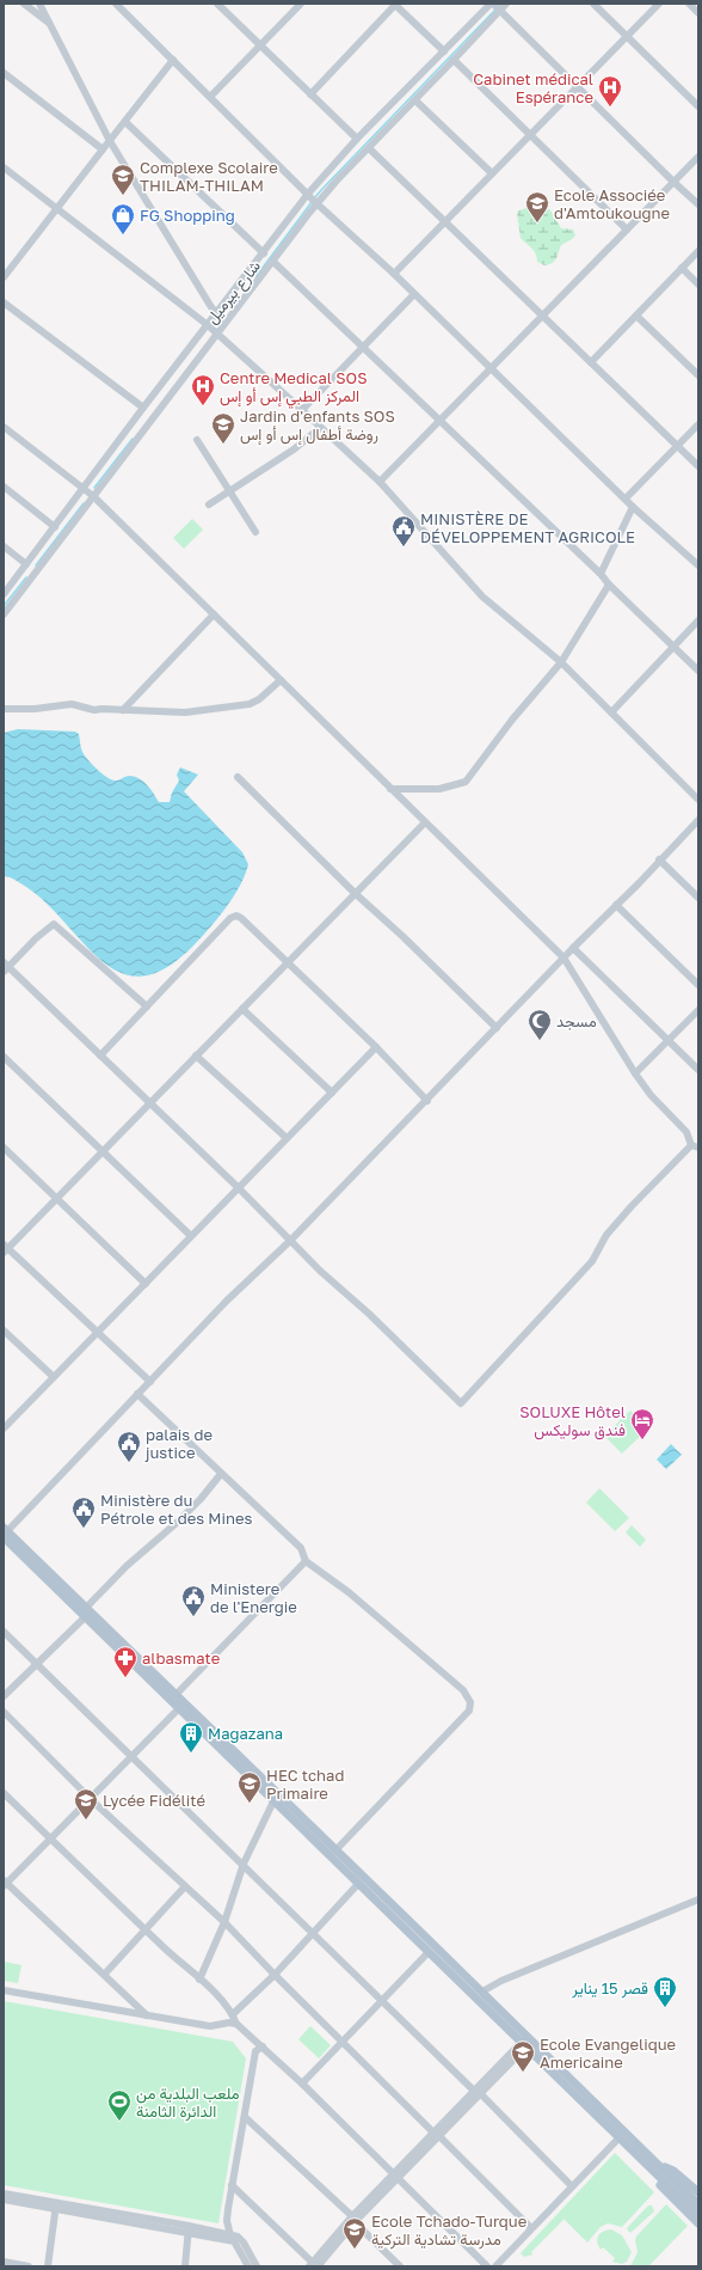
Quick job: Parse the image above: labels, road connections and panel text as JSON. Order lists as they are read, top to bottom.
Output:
{
  "streets": {
    "street": ["شارع بيرميل"]
  },
  "places": {
    "hospital": ["Cabinet médical Espérance", "Centre Medical SOS المركز الطبي إس أو إس"],
    "school or university": [
      "Complexe Scolaire THILAM-THILAM",
      "Ecole Associée d'Amtoukougne",
      "Jardin d'enfants SOS روضة أطفال إس أو إس",
      "HEC tchad Primaire",
      "Lycée Fidélité",
      "Ecole Evangelique Americaine",
      "Ecole Tchado-Turque مدرسة تشادية التركية"
    ],
    "shop": ["FG Shopping"],
    "public building": [
      "MINISTÈRE DE DÉVELOPPEMENT AGRICOLE",
      "palais de justice",
      "Ministère du Pétrole et des Mines",
      "Ministere de l'Energie"
    ],
    "mosque": ["مسجد"],
    "hotel": ["SOLUXE Hôtel فندق سوليكس"],
    "pharmacy": ["albasmate"],
    "building": ["Magazana", "قصر 15 يناير"],
    "sports": ["ملعب البلدية من الدائرة الثامنة"]
  }
}
